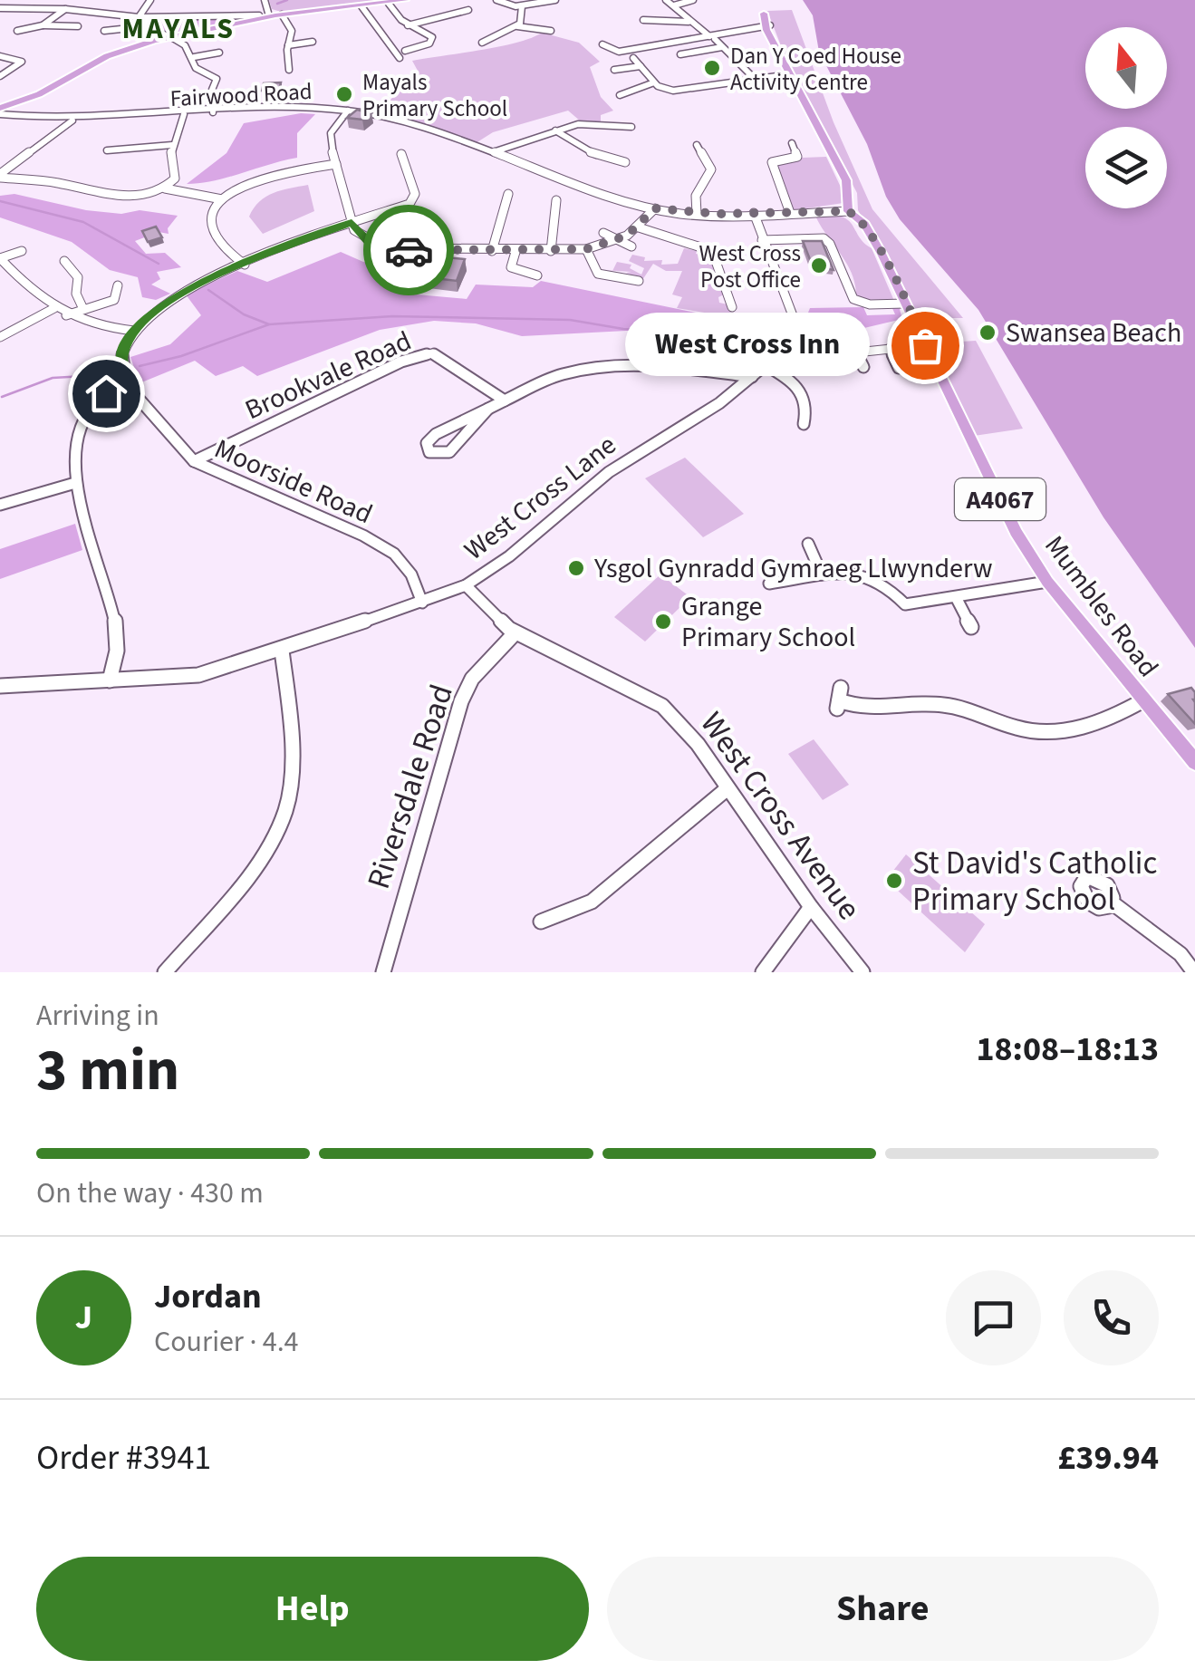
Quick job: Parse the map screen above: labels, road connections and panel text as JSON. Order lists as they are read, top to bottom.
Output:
{
  "streets": {
    "main road": ["A4067", "Mumbles Road"],
    "street": [
      "Fairwood Road",
      "Brookvale Road",
      "Moorside Road",
      "West Cross Lane",
      "Riversdale Road",
      "West Cross Avenue"
    ]
  },
  "crossings": [
    ["Fairwood Road", "West Cross Lane"],
    ["Fairwood Road", "Mumbles Road"],
    ["Brookvale Road", "Moorside Road"],
    ["Moorside Road", "West Cross Lane"],
    ["West Cross Lane", "West Cross Avenue"],
    ["Riversdale Road", "West Cross Avenue"]
  ],
  "districts": ["MAYALS"],
  "places": [
    "Dan Y Coed House Activity Centre",
    "Mayals Primary School",
    "West Cross Post Office",
    "Swansea Beach",
    "West Cross Inn",
    "Ysgol Gynradd Gymraeg Llwynderw",
    "Grange Primary School",
    "St David's Catholic Primary School"
  ],
  "north": "top",
  "page": {
    "bubble": "West Cross Inn",
    "heading": ["3 min", "Arriving in", "18:08–18:13"],
    "panel": [
      "Jordan",
      "Courier · 4.4",
      "Order #3941",
      "£39.94"
    ],
    "bar": "On the way · 430 m",
    "round": "J",
    "buttons": ["Help", "Share"]
  }
}
